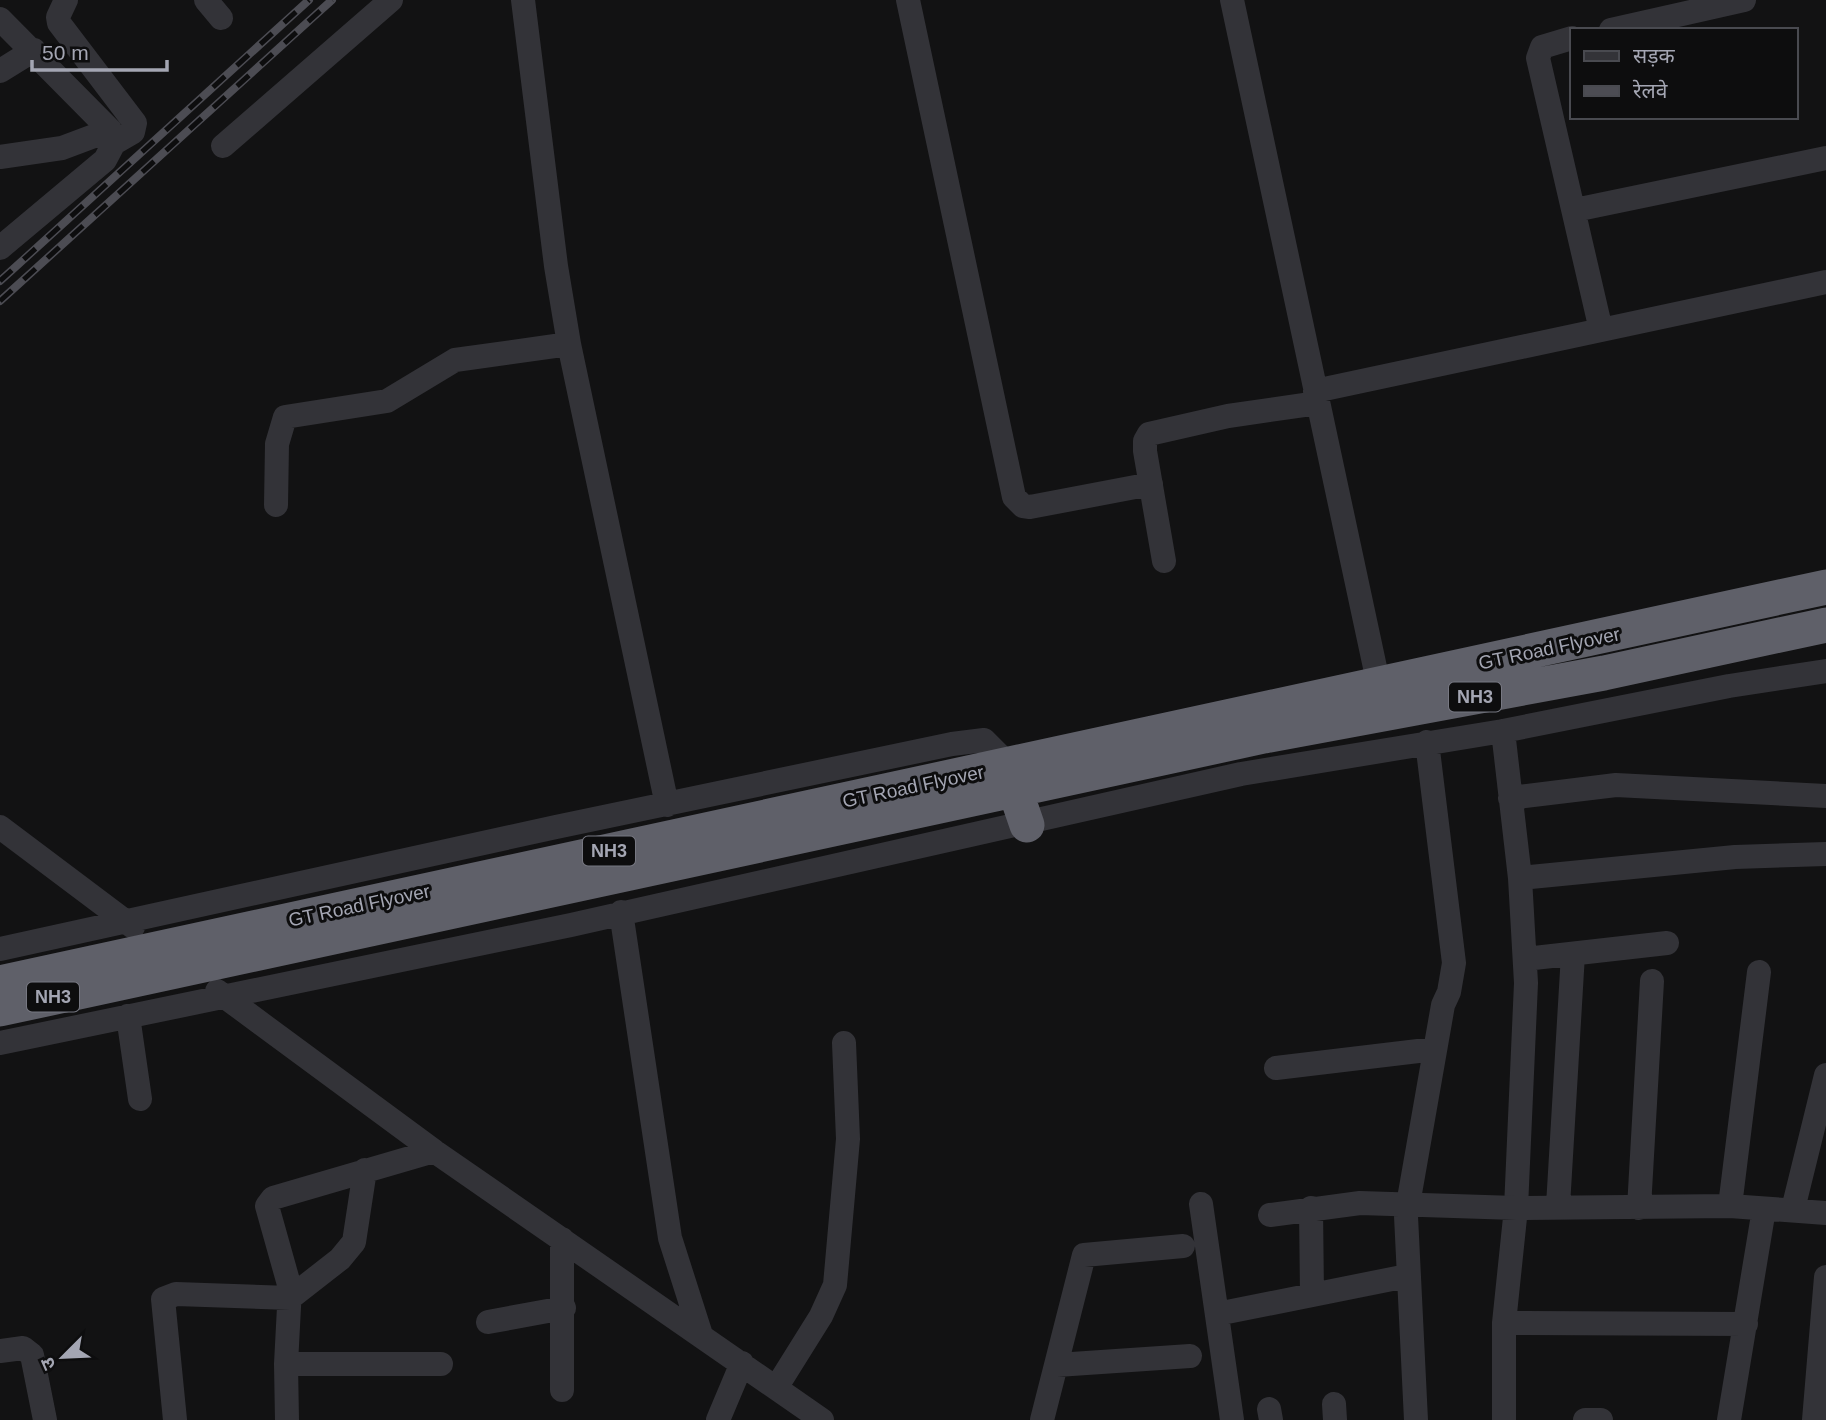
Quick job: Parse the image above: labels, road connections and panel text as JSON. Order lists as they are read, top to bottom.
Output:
{
  "streets": {
    "highway": ["GT Road Flyover", "NH3"]
  },
  "legend": ["सड़क", "रेलवे"],
  "scale_bar": "50 m",
  "north": "bottom left"
}
